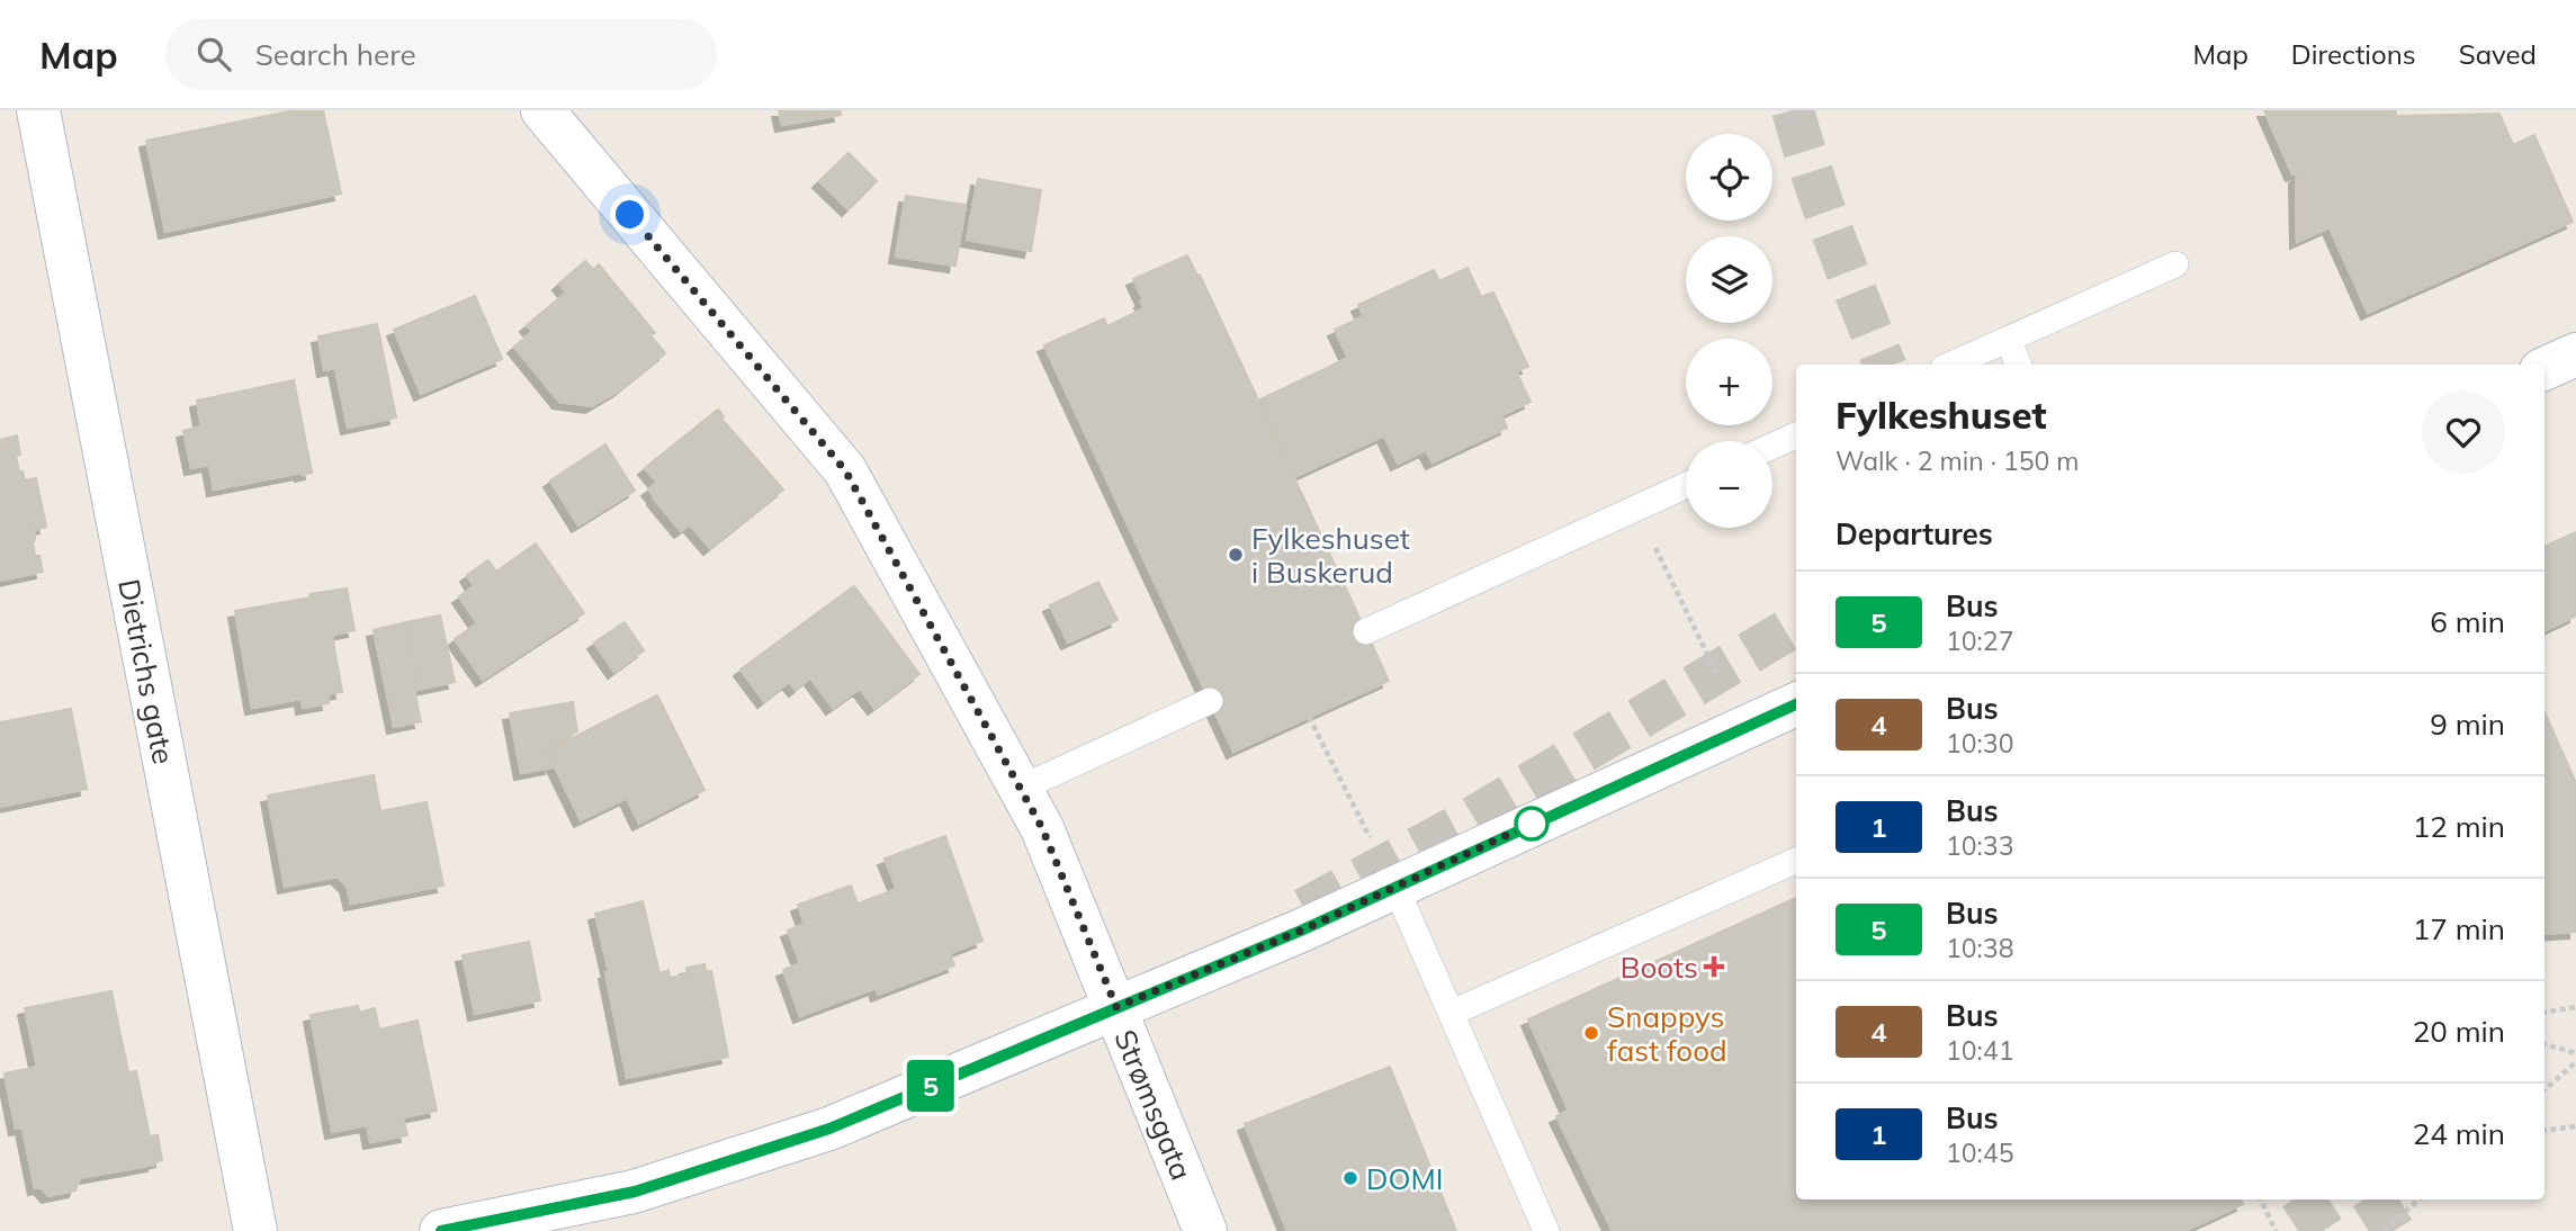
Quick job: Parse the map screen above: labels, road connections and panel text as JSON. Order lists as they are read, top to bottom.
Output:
{
  "streets": {
    "street": ["Dietrichs gate", "Strømsgata"]
  },
  "places": {
    "other": ["Fylkeshuset i Buskerud", "Snappys fast food", "DOMI"],
    "health": ["Boots"]
  },
  "lines": ["bus line 5"],
  "page": {
    "header": "Map",
    "search": "Search here",
    "nav": ["Map", "Directions", "Saved"],
    "on_map": "5",
    "map_buttons": ["+", "−"],
    "heading": [
      ["Fylkeshuset", "Walk · 2 min · 150 m"],
      "Departures"
    ],
    "list": [
      {
        "mark": "5",
        "name": "Bus",
        "note": "10:27",
        "value": "6 min"
      },
      {
        "mark": "4",
        "name": "Bus",
        "note": "10:30",
        "value": "9 min"
      },
      {
        "mark": "1",
        "name": "Bus",
        "note": "10:33",
        "value": "12 min"
      },
      {
        "mark": "5",
        "name": "Bus",
        "note": "10:38",
        "value": "17 min"
      },
      {
        "mark": "4",
        "name": "Bus",
        "note": "10:41",
        "value": "20 min"
      },
      {
        "mark": "1",
        "name": "Bus",
        "note": "10:45",
        "value": "24 min"
      }
    ]
  }
}
